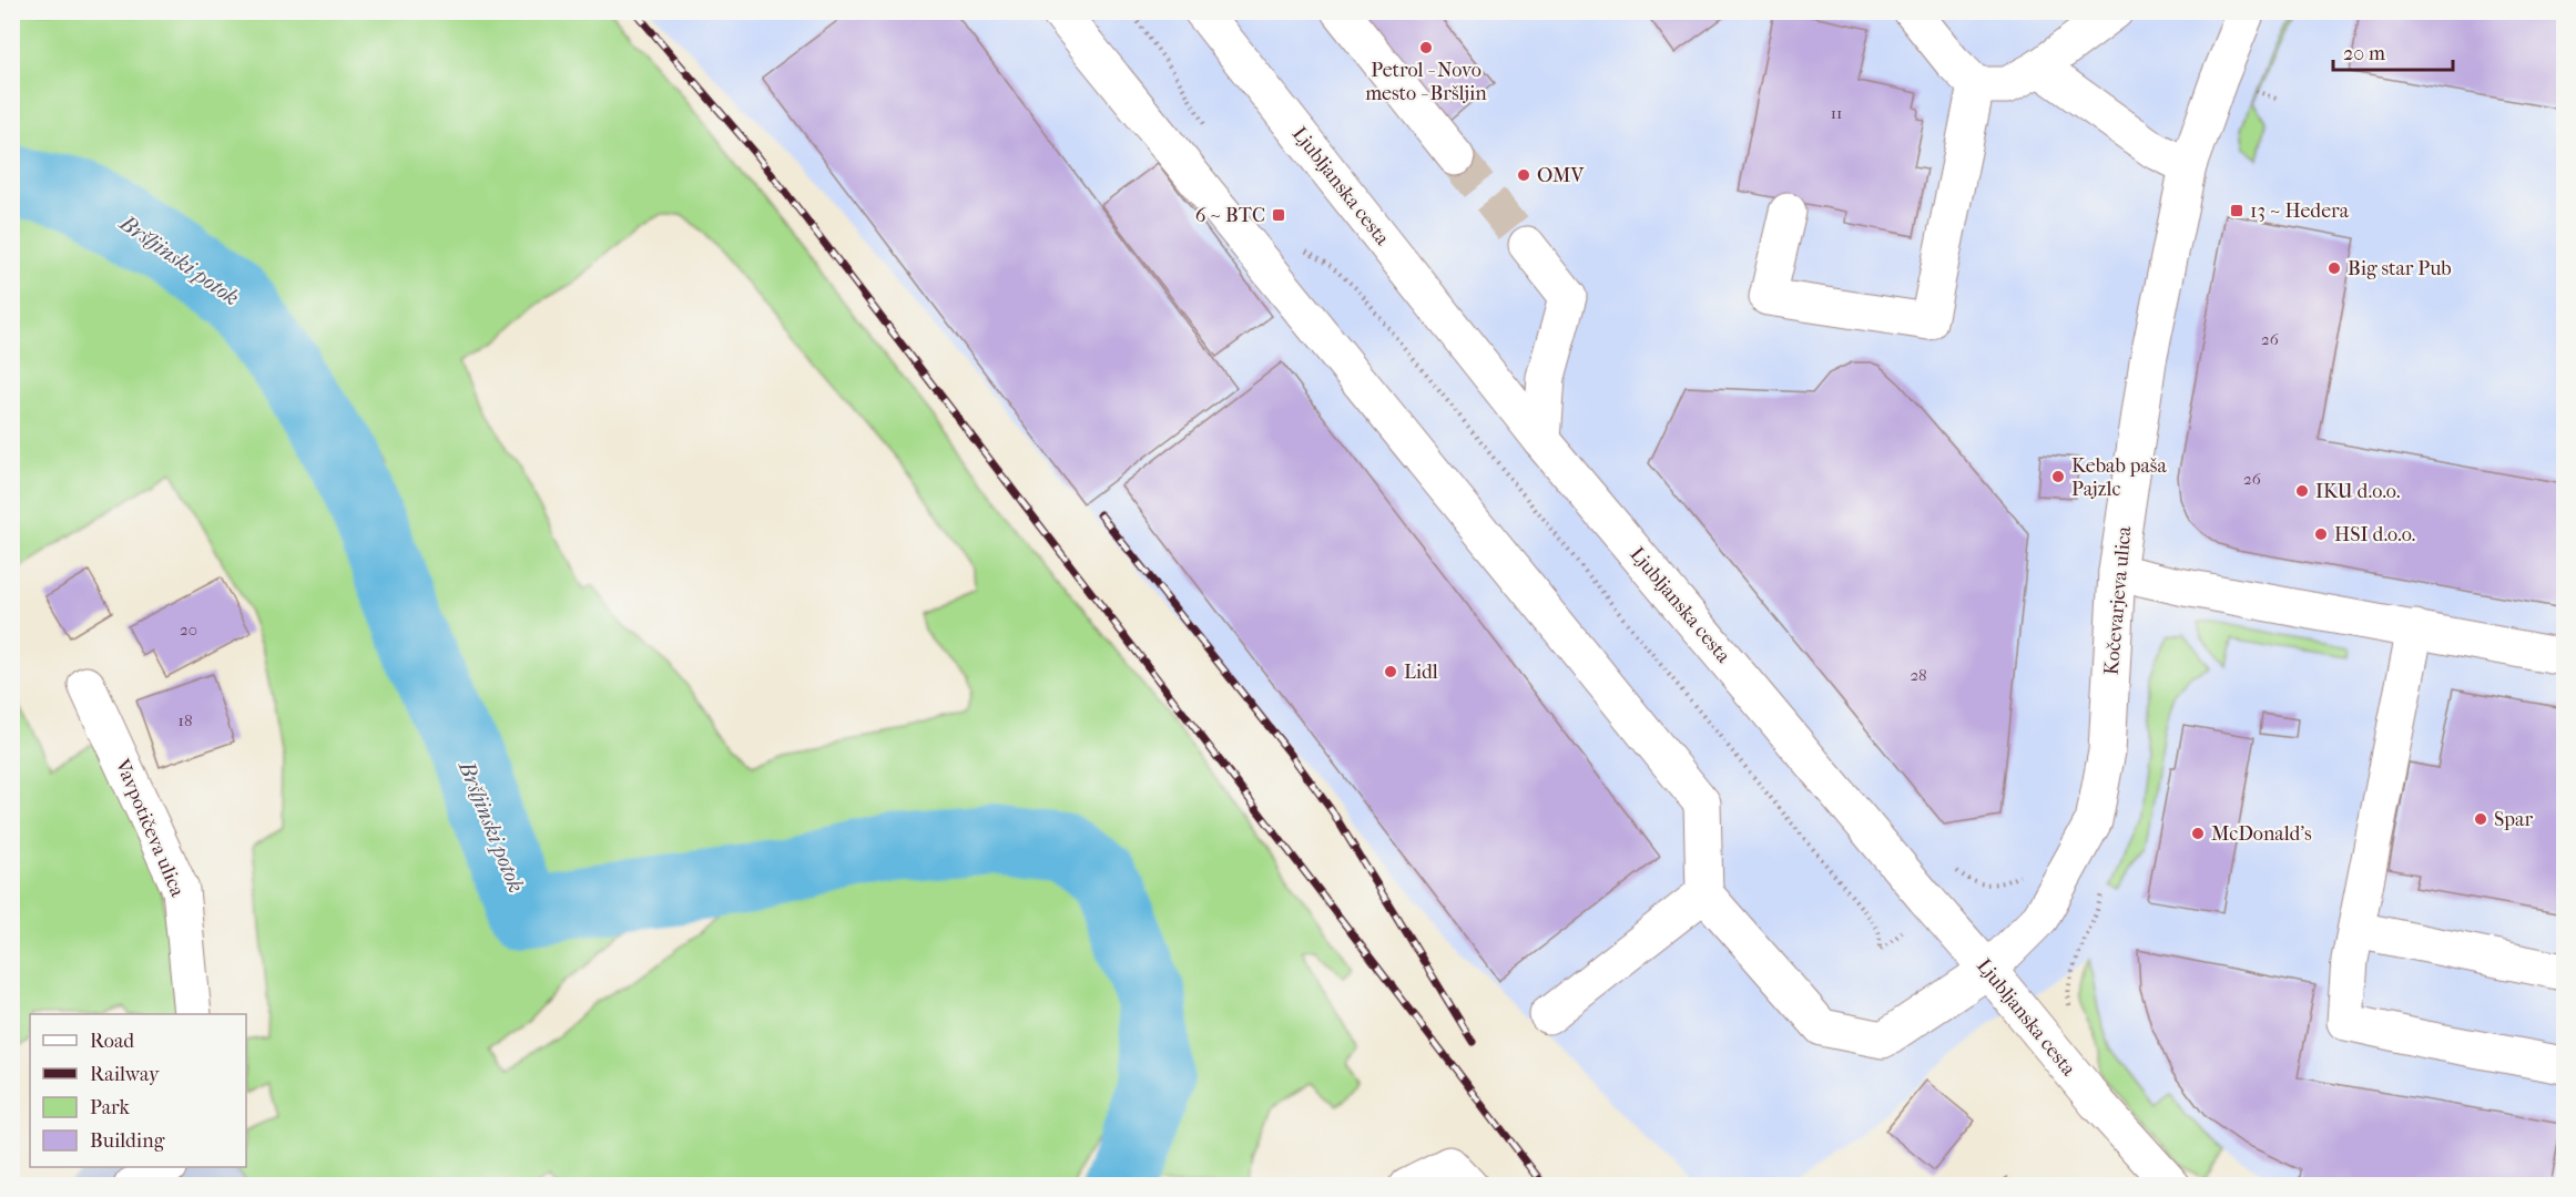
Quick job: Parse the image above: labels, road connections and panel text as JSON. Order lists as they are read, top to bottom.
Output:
{
  "streets": {
    "main road": ["Ljubljanska cesta", "Kočevarjeva ulica", "Vavpotičeva ulica"]
  },
  "crossings": [
    ["Ljubljanska cesta", "Kočevarjeva ulica"]
  ],
  "water": ["Bršljinski potok"],
  "places": {
    "other": [
      "Petrol - Novo mesto - Bršljin",
      "OMV",
      "Big star Pub",
      "Kebab paša Pajzlc",
      "IKU d.o.o.",
      "HSI d.o.o.",
      "Lidl",
      "Spar",
      "McDonald's"
    ],
    "transit": ["13 ~ Hedera", "6 ~ BTC"]
  },
  "house_numbers": [
    "11",
    "26",
    "26",
    "20",
    "28",
    "18"
  ],
  "legend": [
    "Road",
    "Railway",
    "Park",
    "Building"
  ],
  "scale_bar": "20 m"
}
